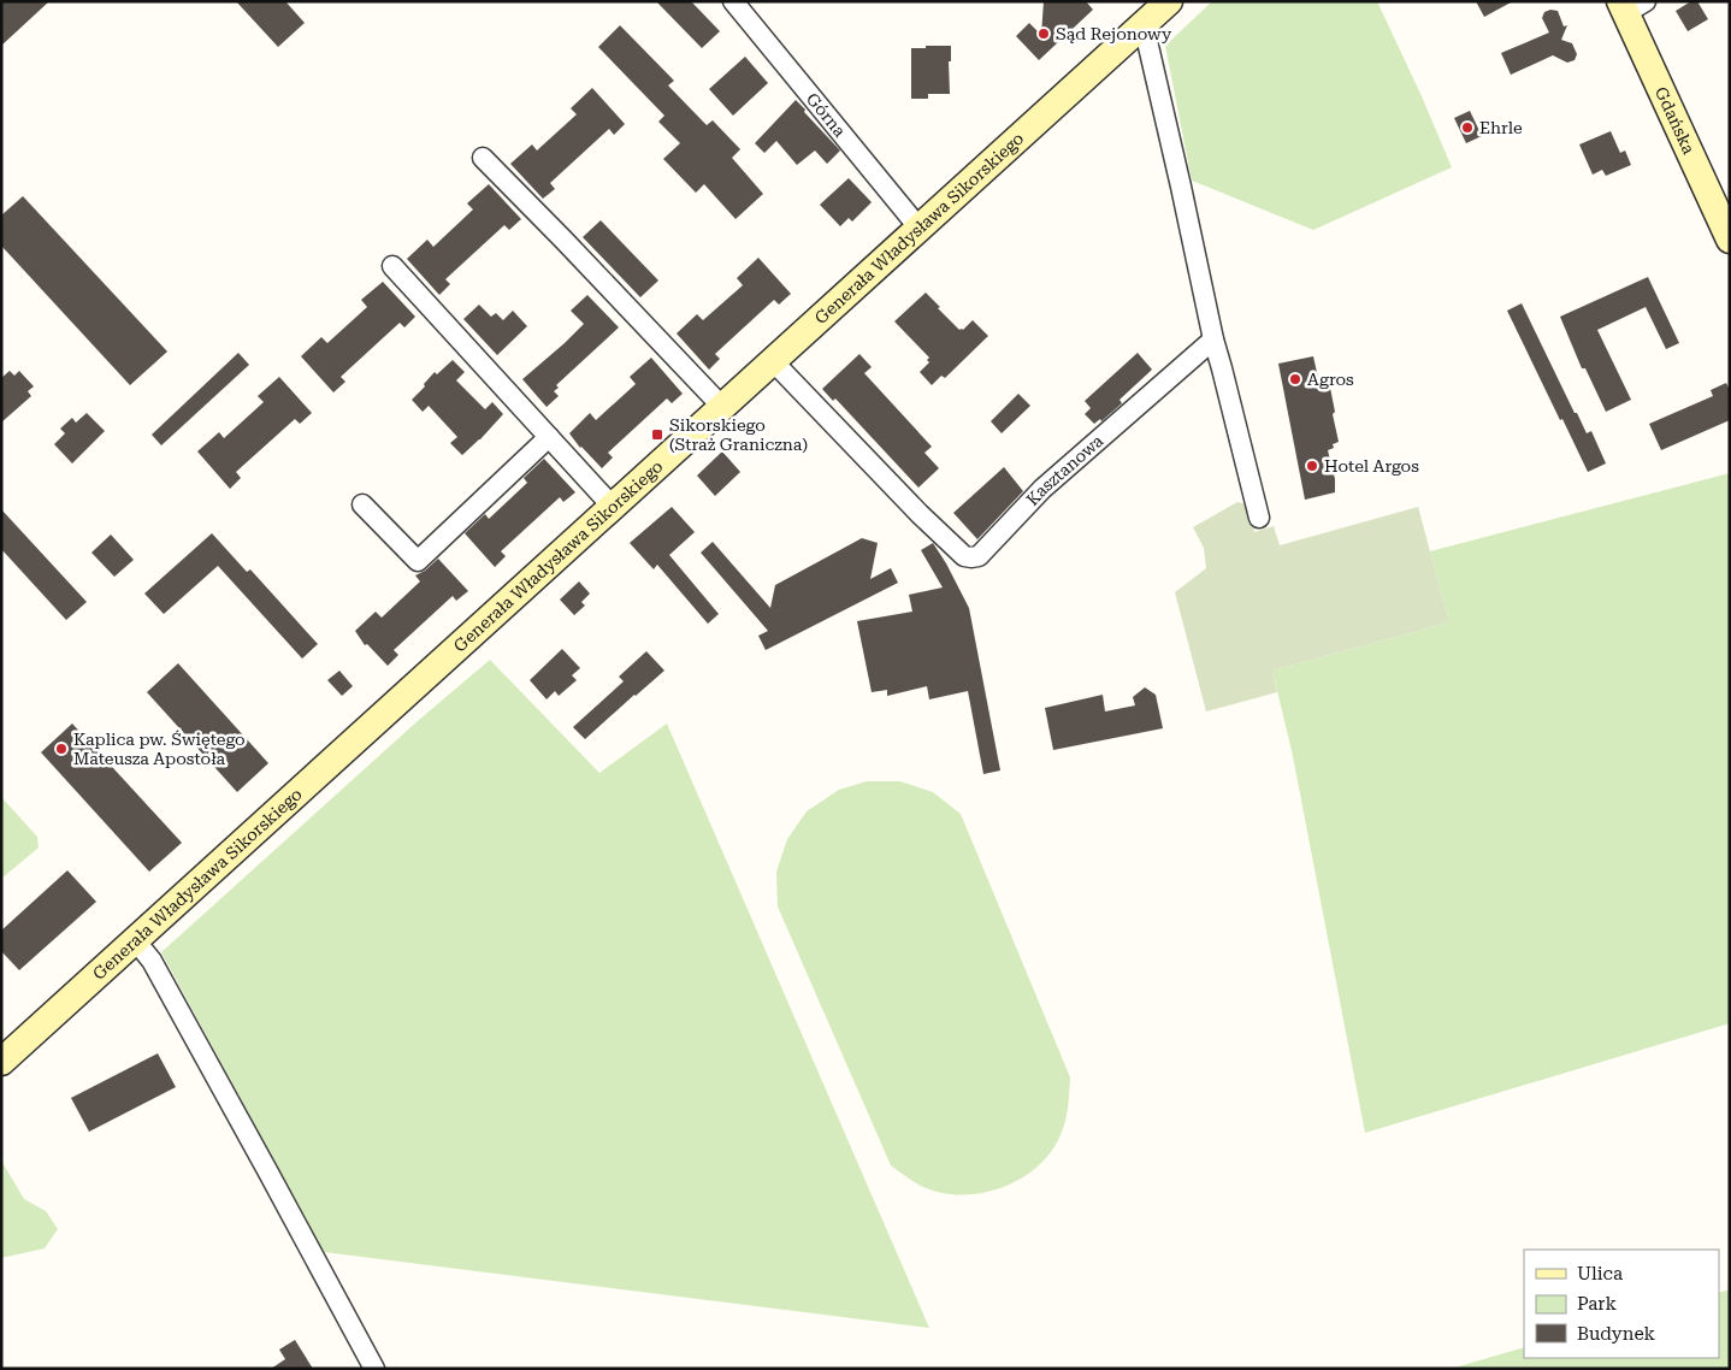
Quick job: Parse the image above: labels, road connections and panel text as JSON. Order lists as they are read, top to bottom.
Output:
{
  "streets": {
    "main road": ["Gdańska", "Generała Władysława Sikorskiego"],
    "street": ["Górna", "Kasztanowa"]
  },
  "crossings": [
    ["Górna", "Generała Władysława Sikorskiego"],
    ["Generała Władysława Sikorskiego", "Kasztanowa"]
  ],
  "places": {
    "other": [
      "Sąd Rejonowy",
      "Ehrle",
      "Agros",
      "Hotel Argos",
      "Kaplica pw. Świętego Mateusza Apostoła"
    ],
    "transit": ["Sikorskiego (Straż Graniczna)"]
  },
  "legend": ["Ulica", "Park", "Budynek"]
}
